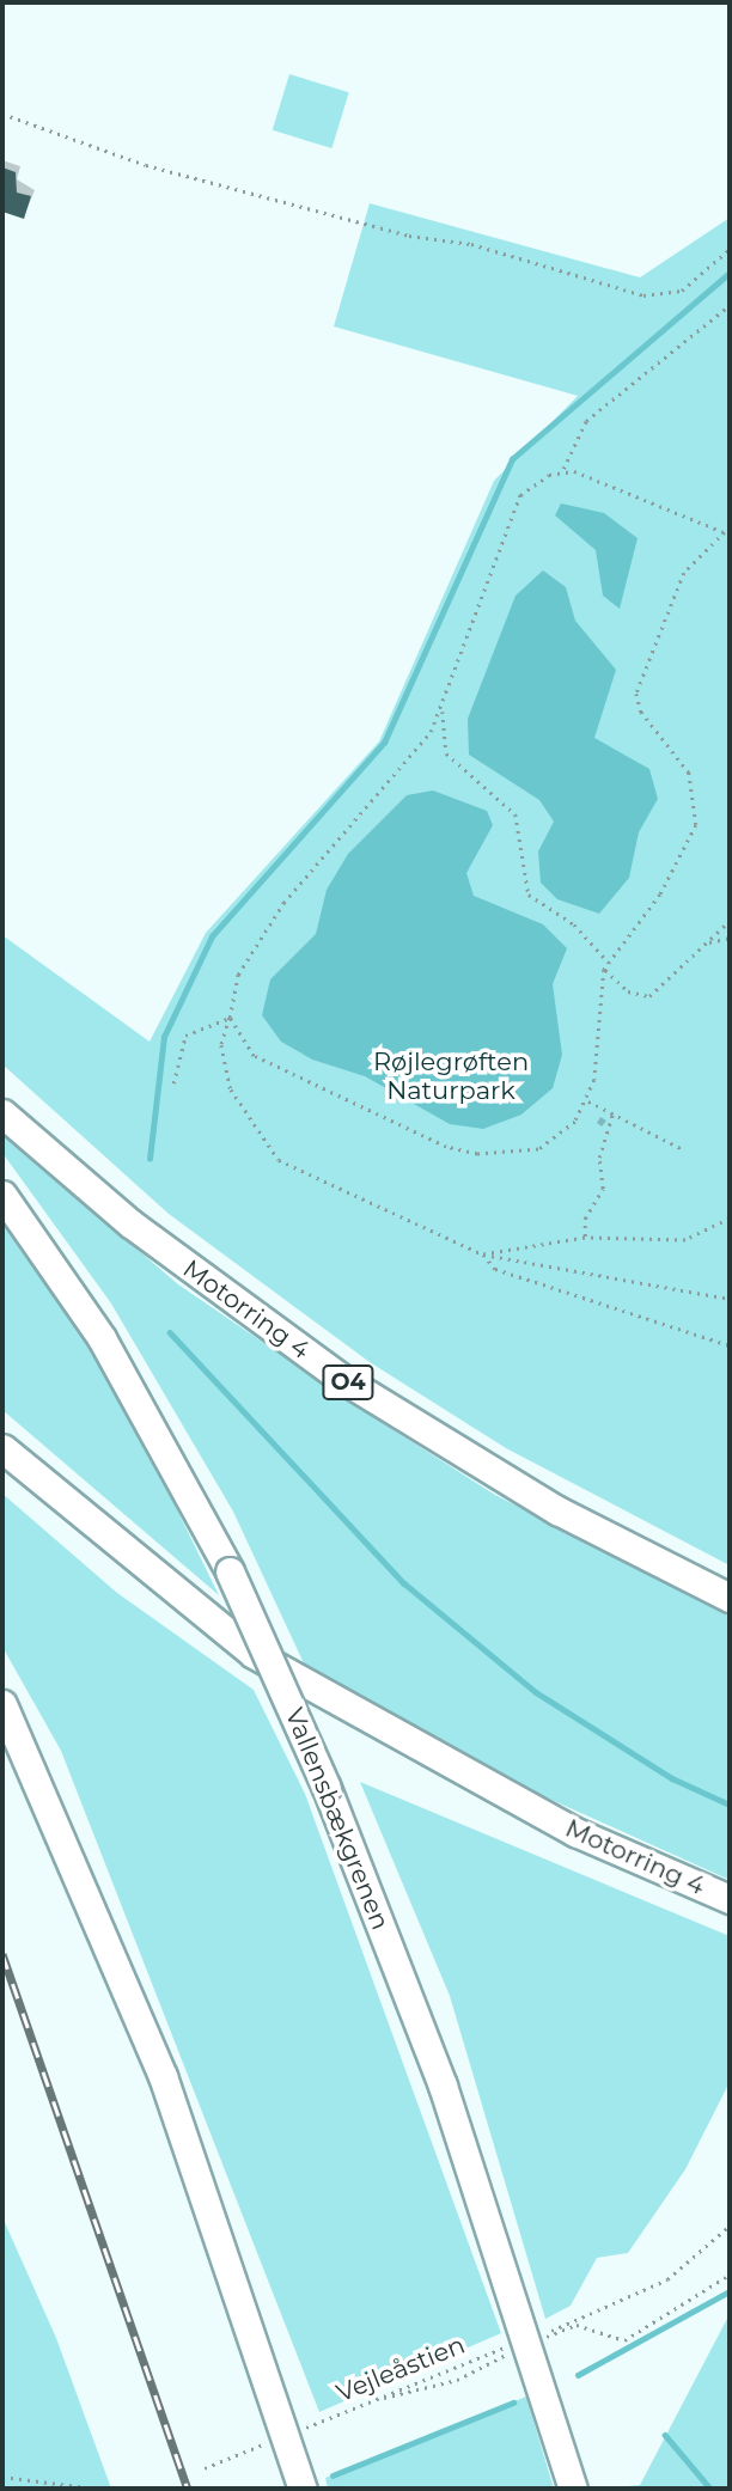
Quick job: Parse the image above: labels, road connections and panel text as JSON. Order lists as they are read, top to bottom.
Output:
{
  "streets": {
    "highway": ["Motorring 4", "O4", "Vallensbækgrenen"],
    "path": ["Vejleåstien"]
  },
  "parks": ["Røjlegrøften Naturpark"]
}
